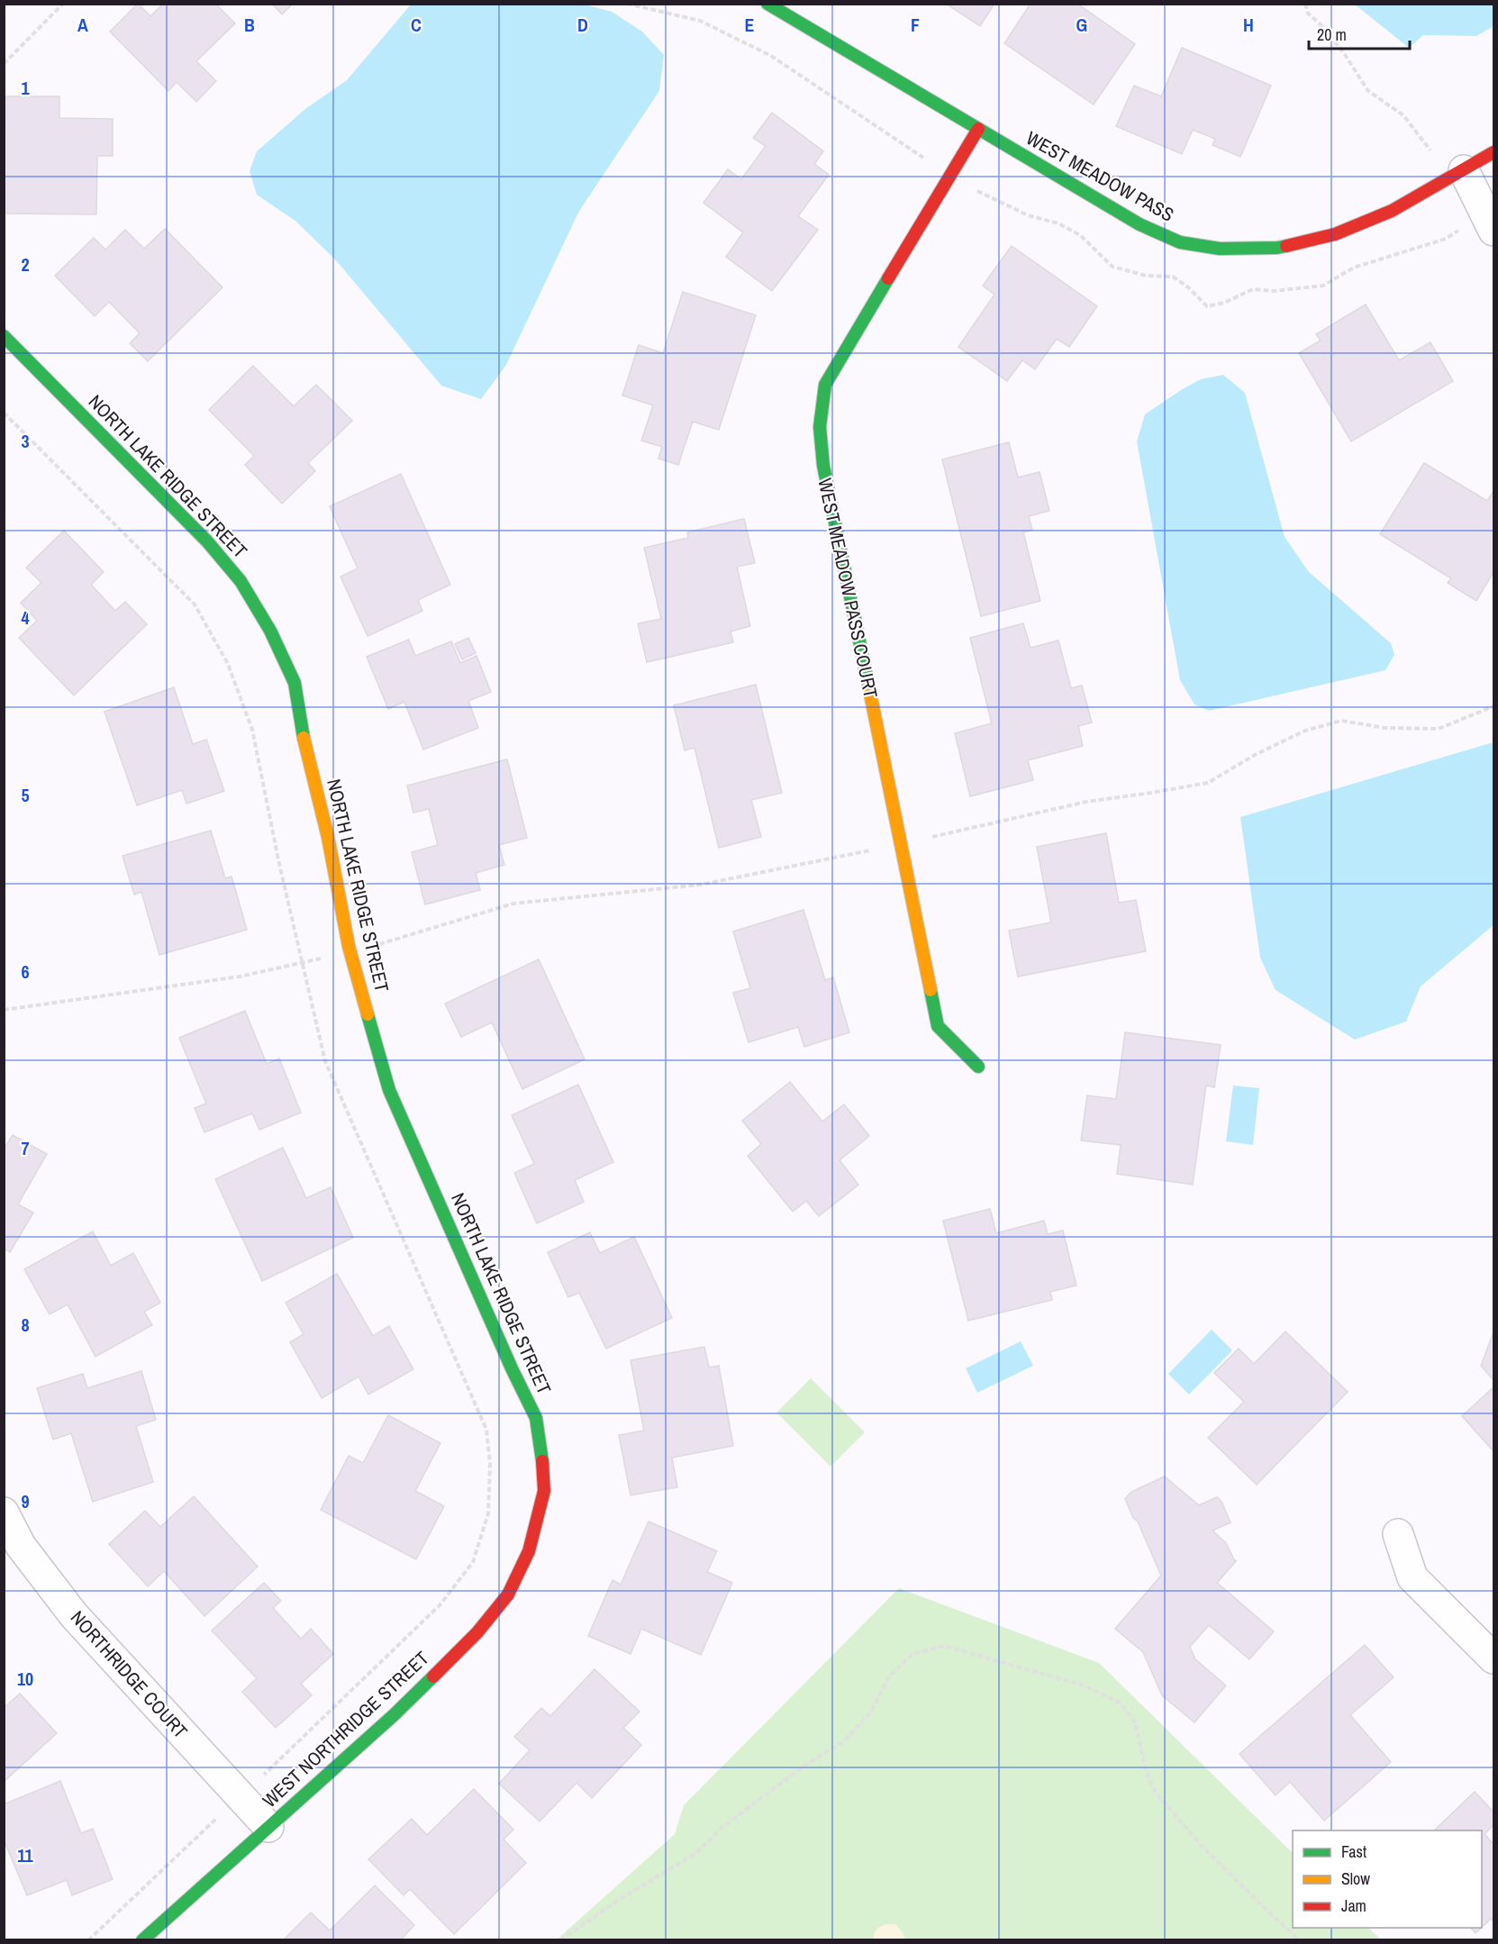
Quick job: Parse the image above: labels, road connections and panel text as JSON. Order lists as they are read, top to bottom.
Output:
{
  "streets": {
    "street": [
      "WEST MEADOW PASS",
      "NORTH LAKE RIDGE STREET",
      "WEST MEADOW PASS COURT",
      "NORTHRIDGE COURT",
      "WEST NORTHRIDGE STREET"
    ]
  },
  "crossings": [
    ["WEST MEADOW PASS", "WEST MEADOW PASS COURT"],
    ["NORTH LAKE RIDGE STREET", "WEST NORTHRIDGE STREET"],
    ["NORTHRIDGE COURT", "WEST NORTHRIDGE STREET"]
  ],
  "legend": ["Fast", "Slow", "Jam"],
  "scale_bar": "20 m",
  "grid": {
    "columns": [
      "A",
      "B",
      "C",
      "D",
      "E",
      "F",
      "G",
      "H"
    ],
    "rows": [
      "1",
      "2",
      "3",
      "4",
      "5",
      "6",
      "7",
      "8",
      "9",
      "10",
      "11"
    ]
  }
}
